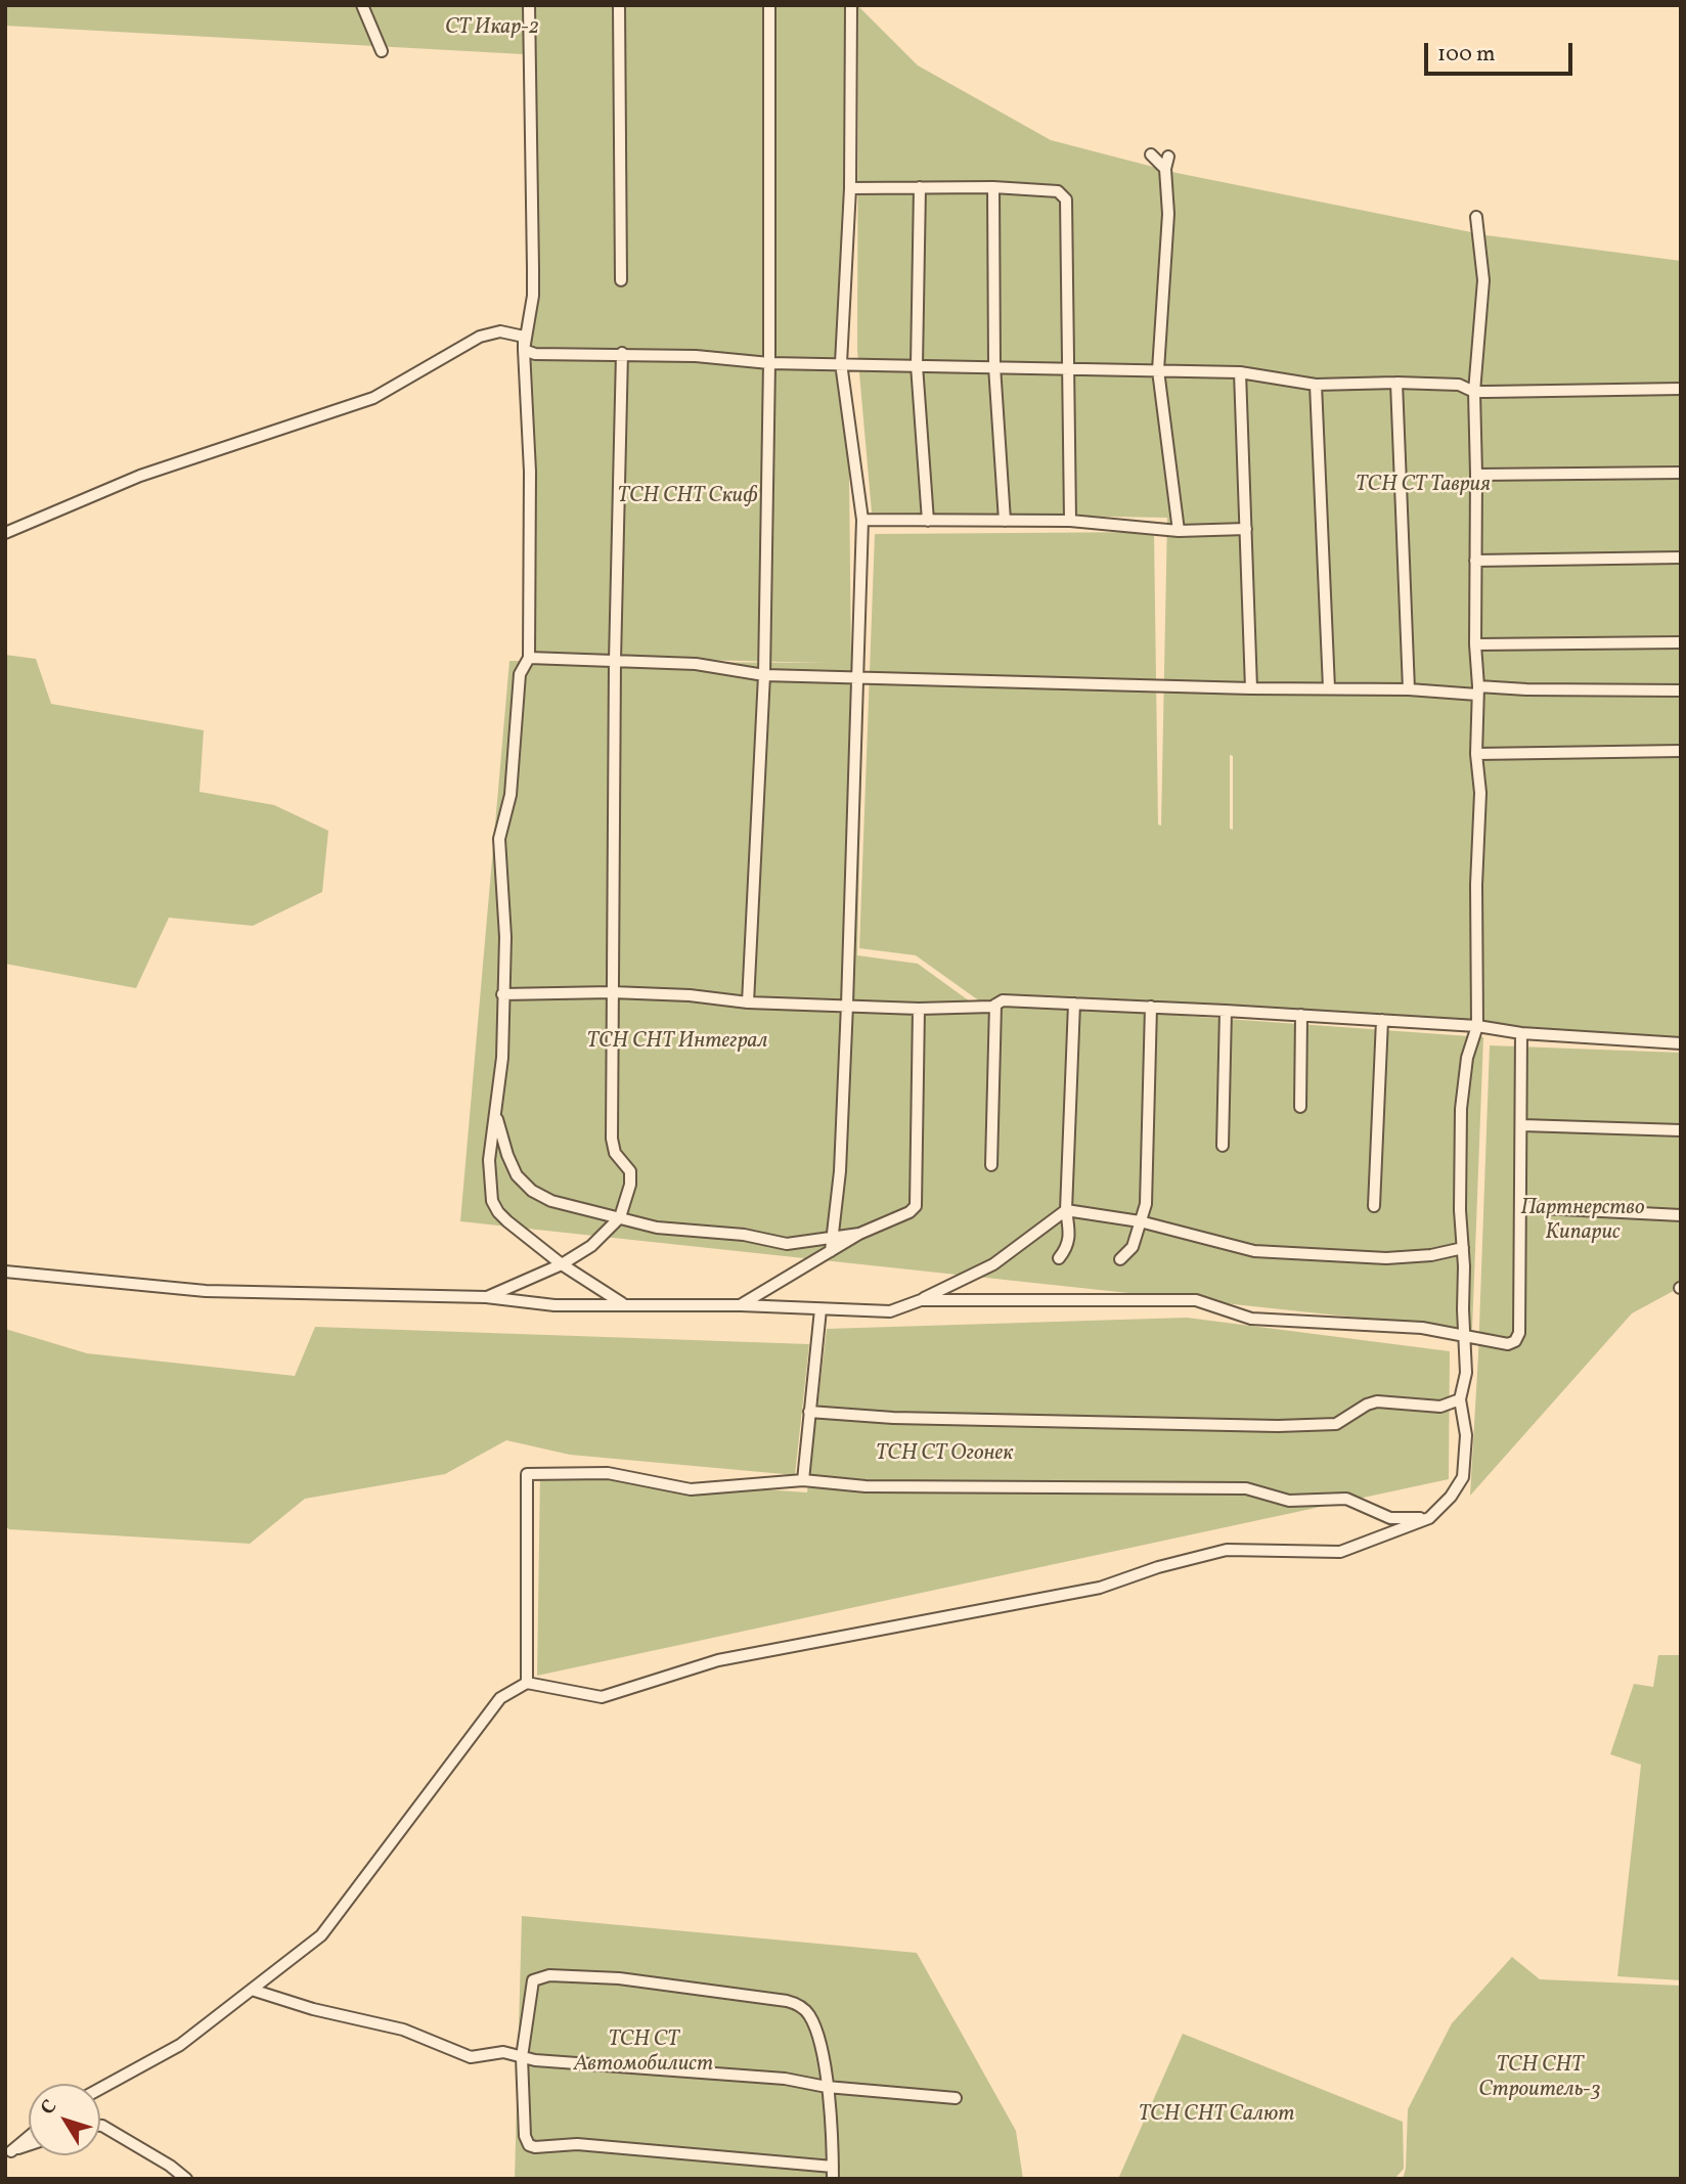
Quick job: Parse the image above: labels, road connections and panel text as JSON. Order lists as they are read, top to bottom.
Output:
{
  "parks": [
    "СТ Икар-2",
    "ТСН СТ Таврия",
    "ТСН СНТ Скиф",
    "ТСН СНТ Интеграл",
    "Партнерство Кипарис",
    "ТСН СТ Огонек",
    "ТСН СТ Автомобилист",
    "ТСН СНТ Строитель-3",
    "ТСН СНТ Салют"
  ],
  "scale_bar": "100 m",
  "north": "top left"
}
